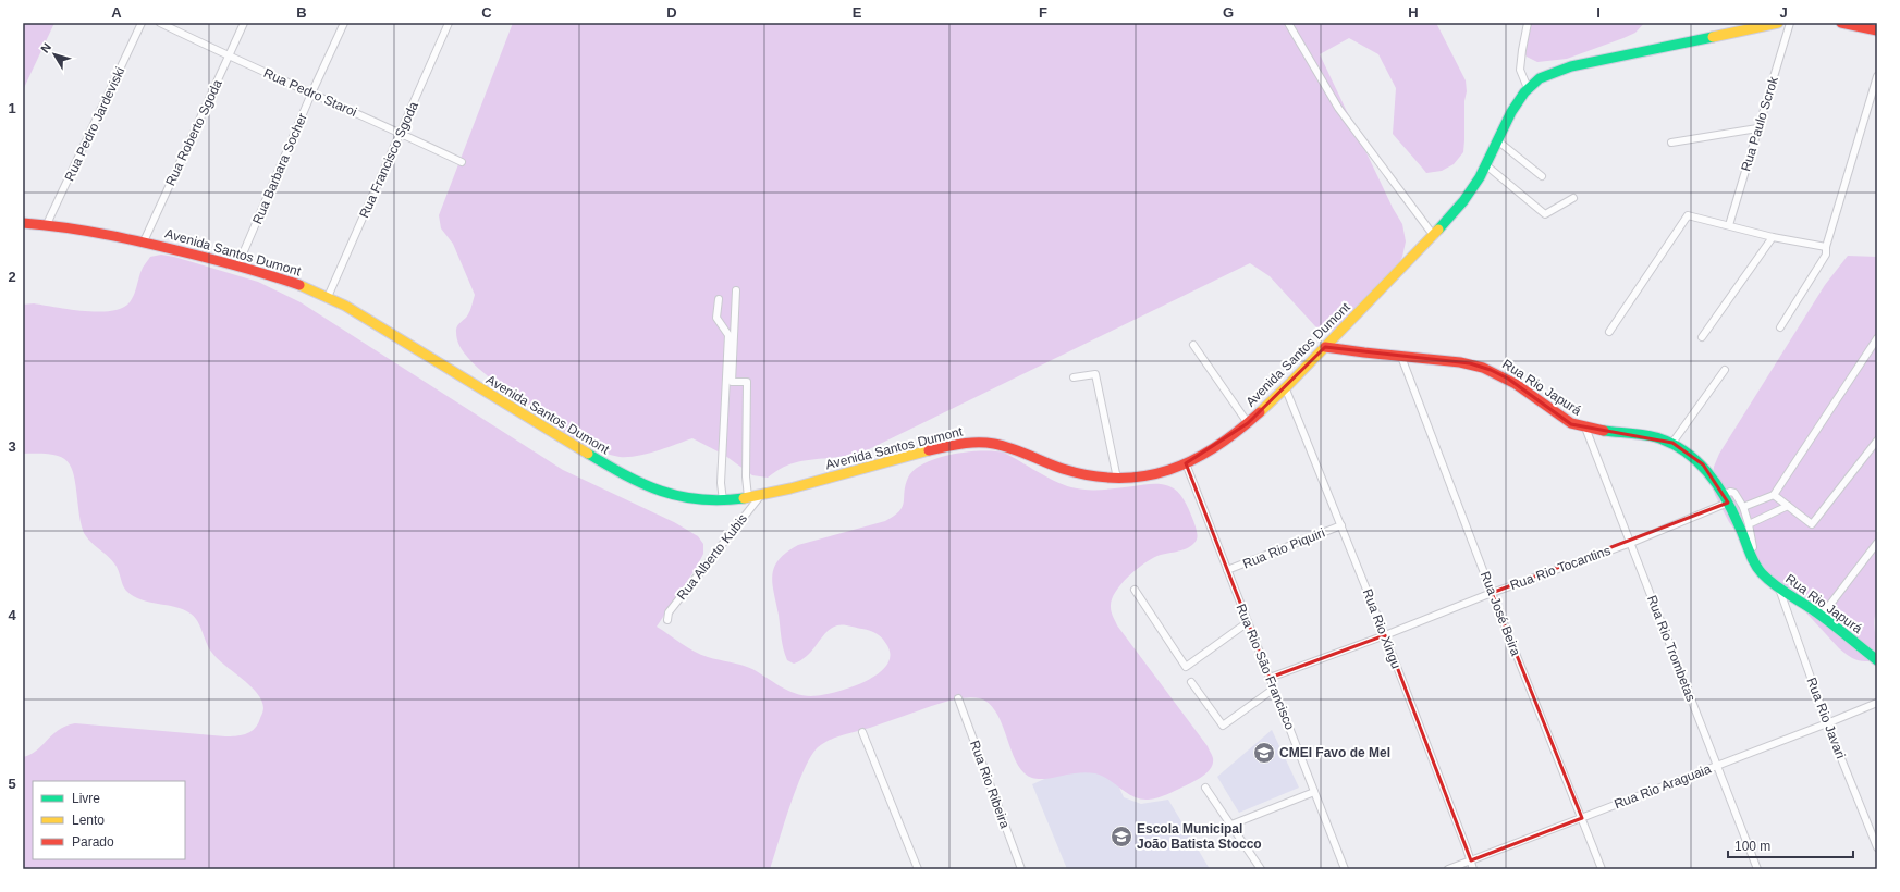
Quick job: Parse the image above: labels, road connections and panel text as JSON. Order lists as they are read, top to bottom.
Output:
{
  "streets": {
    "street": [
      "Rua Pedro Staroi",
      "Rua Pedro Jardeviski",
      "Rua Paulo Scrok",
      "Rua Roberto Sgoda",
      "Rua Francisco Sgoda",
      "Rua Barbara Socher",
      "Avenida Santos Dumont",
      "Rua Rio Japurá",
      "Rua Rio Piquiri",
      "Rua Alberto Kubis",
      "Rua Rio Tocantins",
      "Rua José Beira",
      "Rua Rio Xingu",
      "Rua Rio Trombetas",
      "Rua Rio São Francisco",
      "Rua Rio Javari",
      "Rua Rio Ribeira",
      "Rua Rio Araguaia"
    ]
  },
  "crossings": [
    ["Rua Pedro Staroi", "Rua Roberto Sgoda"],
    ["Rua Pedro Staroi", "Rua Francisco Sgoda"],
    ["Rua Pedro Staroi", "Rua Barbara Socher"],
    ["Rua Pedro Jardeviski", "Avenida Santos Dumont"],
    ["Rua Roberto Sgoda", "Avenida Santos Dumont"],
    ["Rua Francisco Sgoda", "Avenida Santos Dumont"],
    ["Rua Barbara Socher", "Avenida Santos Dumont"],
    ["Avenida Santos Dumont", "Rua Rio Japurá"],
    ["Avenida Santos Dumont", "Rua Alberto Kubis"],
    ["Avenida Santos Dumont", "Rua Rio Xingu"],
    ["Avenida Santos Dumont", "Rua Rio São Francisco"],
    ["Rua Rio Japurá", "Rua Rio Tocantins"],
    ["Rua Rio Japurá", "Rua José Beira"],
    ["Rua Rio Japurá", "Rua Rio Trombetas"],
    ["Rua Rio Japurá", "Rua Rio Javari"],
    ["Rua Rio Piquiri", "Rua Rio Xingu"],
    ["Rua Rio Piquiri", "Rua Rio São Francisco"],
    ["Rua Rio Tocantins", "Rua José Beira"],
    ["Rua Rio Tocantins", "Rua Rio Xingu"],
    ["Rua Rio Tocantins", "Rua Rio Trombetas"],
    ["Rua Rio Tocantins", "Rua Rio São Francisco"],
    ["Rua José Beira", "Rua Rio Araguaia"],
    ["Rua Rio Xingu", "Rua Rio Araguaia"],
    ["Rua Rio Trombetas", "Rua Rio Araguaia"],
    ["Rua Rio Javari", "Rua Rio Araguaia"]
  ],
  "places": {
    "school or university": ["CMEI Favo de Mel", "Escola Municipal João Batista Stocco"]
  },
  "legend": ["Livre", "Lento", "Parado"],
  "scale_bar": "100 m",
  "north": "top left",
  "grid": {
    "columns": [
      "A",
      "B",
      "C",
      "D",
      "E",
      "F",
      "G",
      "H",
      "I",
      "J"
    ],
    "rows": [
      "1",
      "2",
      "3",
      "4",
      "5"
    ]
  }
}
